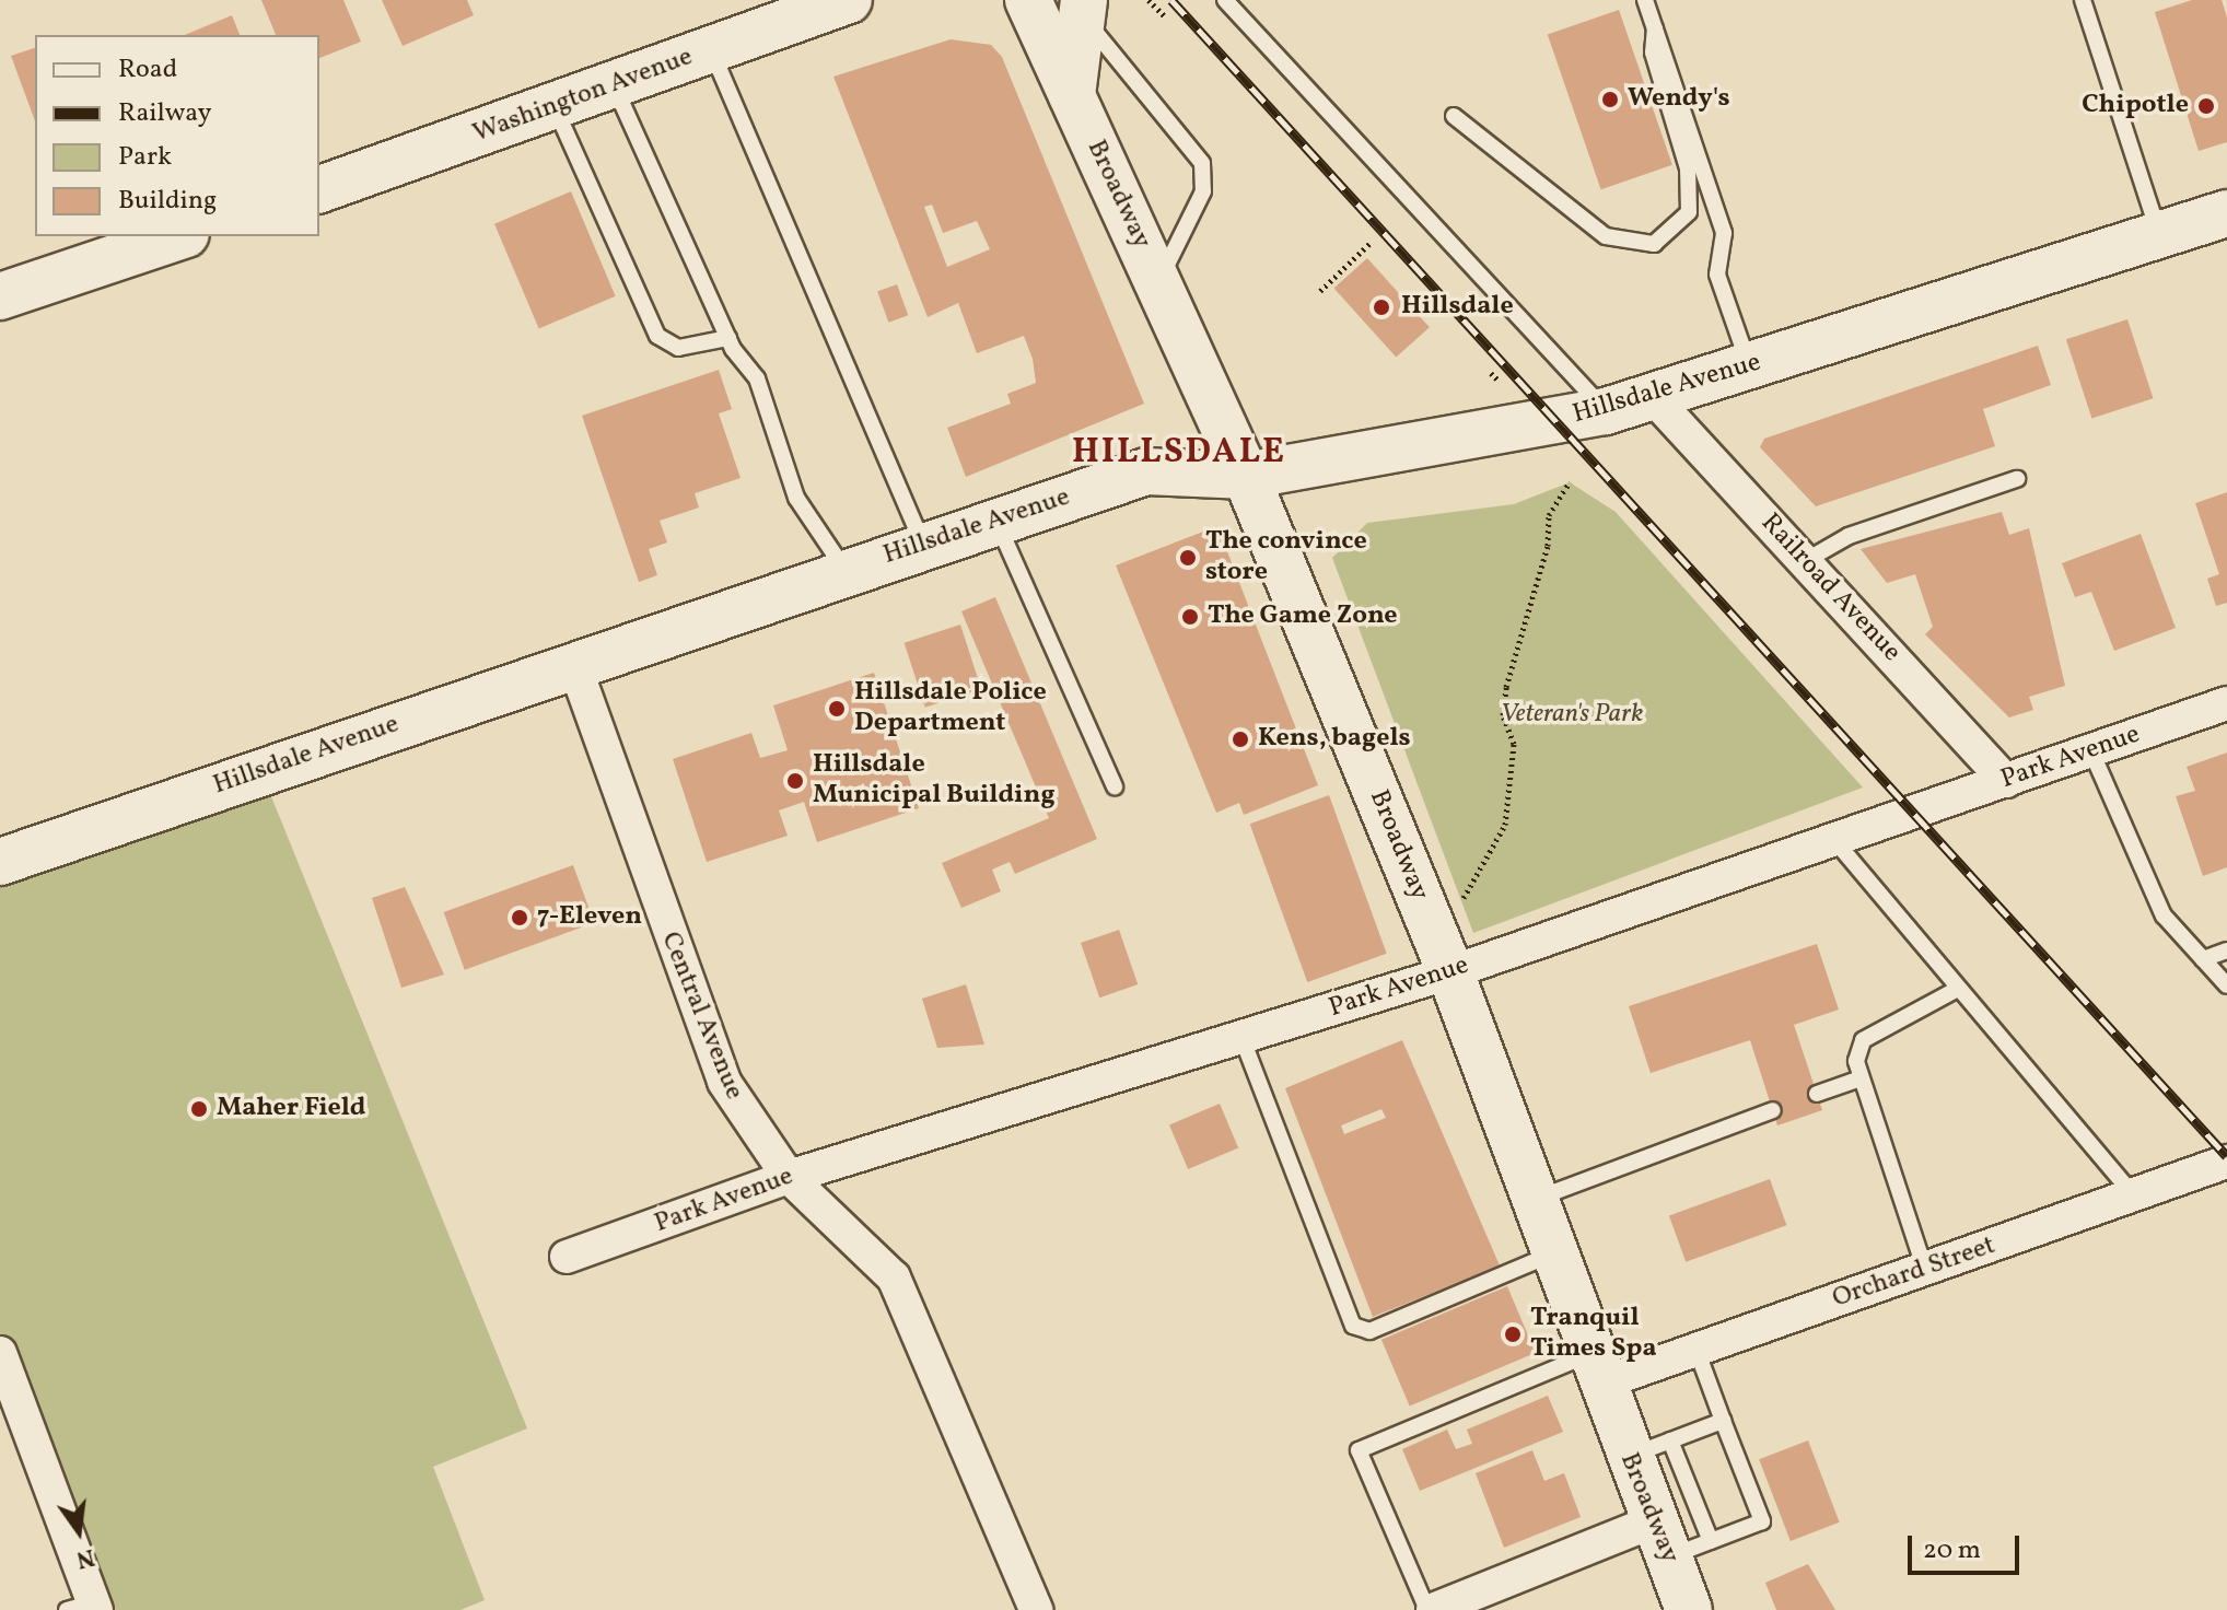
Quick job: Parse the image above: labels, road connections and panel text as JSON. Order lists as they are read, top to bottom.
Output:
{
  "streets": {
    "street": [
      "Washington Avenue",
      "Broadway",
      "Hillsdale Avenue",
      "Railroad Avenue",
      "Park Avenue",
      "Central Avenue",
      "Orchard Street"
    ]
  },
  "crossings": [
    ["Broadway", "Hillsdale Avenue"],
    ["Broadway", "Park Avenue"],
    ["Broadway", "Orchard Street"],
    ["Hillsdale Avenue", "Railroad Avenue"],
    ["Hillsdale Avenue", "Central Avenue"],
    ["Railroad Avenue", "Park Avenue"],
    ["Park Avenue", "Central Avenue"]
  ],
  "districts": ["HILLSDALE"],
  "parks": ["Veteran's Park"],
  "places": [
    "Wendy's",
    "Chipotle",
    "Hillsdale",
    "The convince store",
    "The Game Zone",
    "Hillsdale Police Department",
    "Kens, bagels",
    "Hillsdale Municipal Building",
    "7-Eleven",
    "Maher Field",
    "Tranquil Times Spa"
  ],
  "legend": [
    "Road",
    "Railway",
    "Park",
    "Building"
  ],
  "scale_bar": "20 m",
  "north": "bottom"
}
